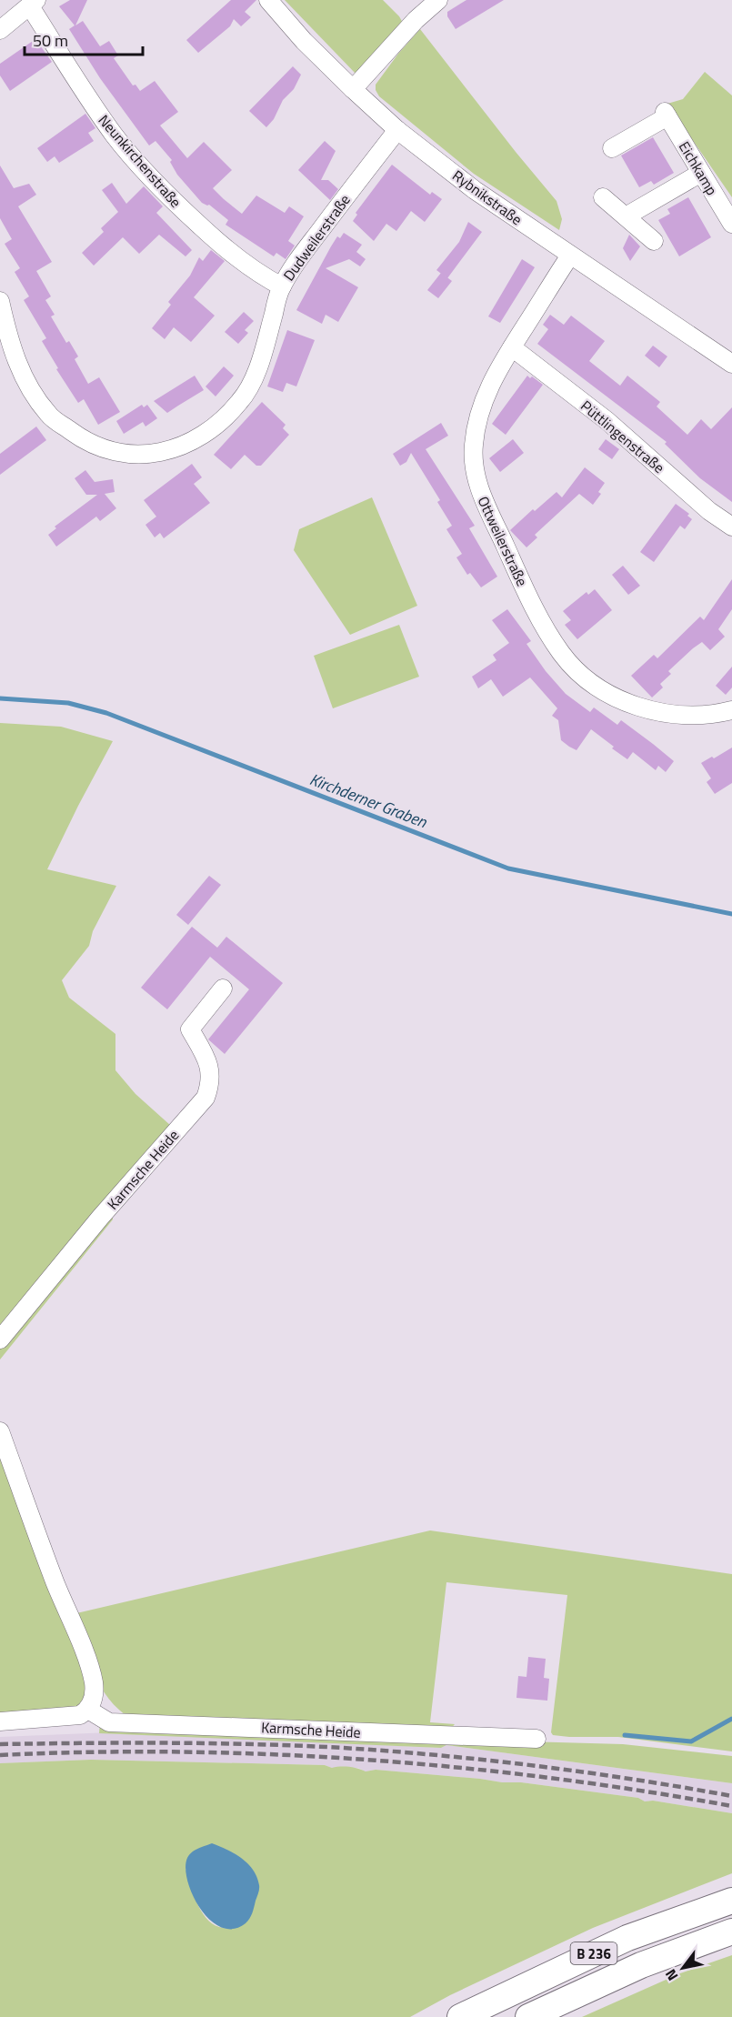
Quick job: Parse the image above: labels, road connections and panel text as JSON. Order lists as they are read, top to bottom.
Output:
{
  "streets": {
    "highway": ["B 236"],
    "street": [
      "Neunkirchenstraße",
      "Eichkamp",
      "Rybnikstraße",
      "Dudweilerstraße",
      "Püttlingenstraße",
      "Ottweilerstraße",
      "Karmsche Heide"
    ]
  },
  "crossings": [
    ["Neunkirchenstraße", "Dudweilerstraße"],
    ["Rybnikstraße", "Dudweilerstraße"],
    ["Rybnikstraße", "Ottweilerstraße"],
    ["Püttlingenstraße", "Ottweilerstraße"]
  ],
  "water": ["Kirchderner Graben"],
  "scale_bar": "50 m",
  "north": "bottom left"
}
